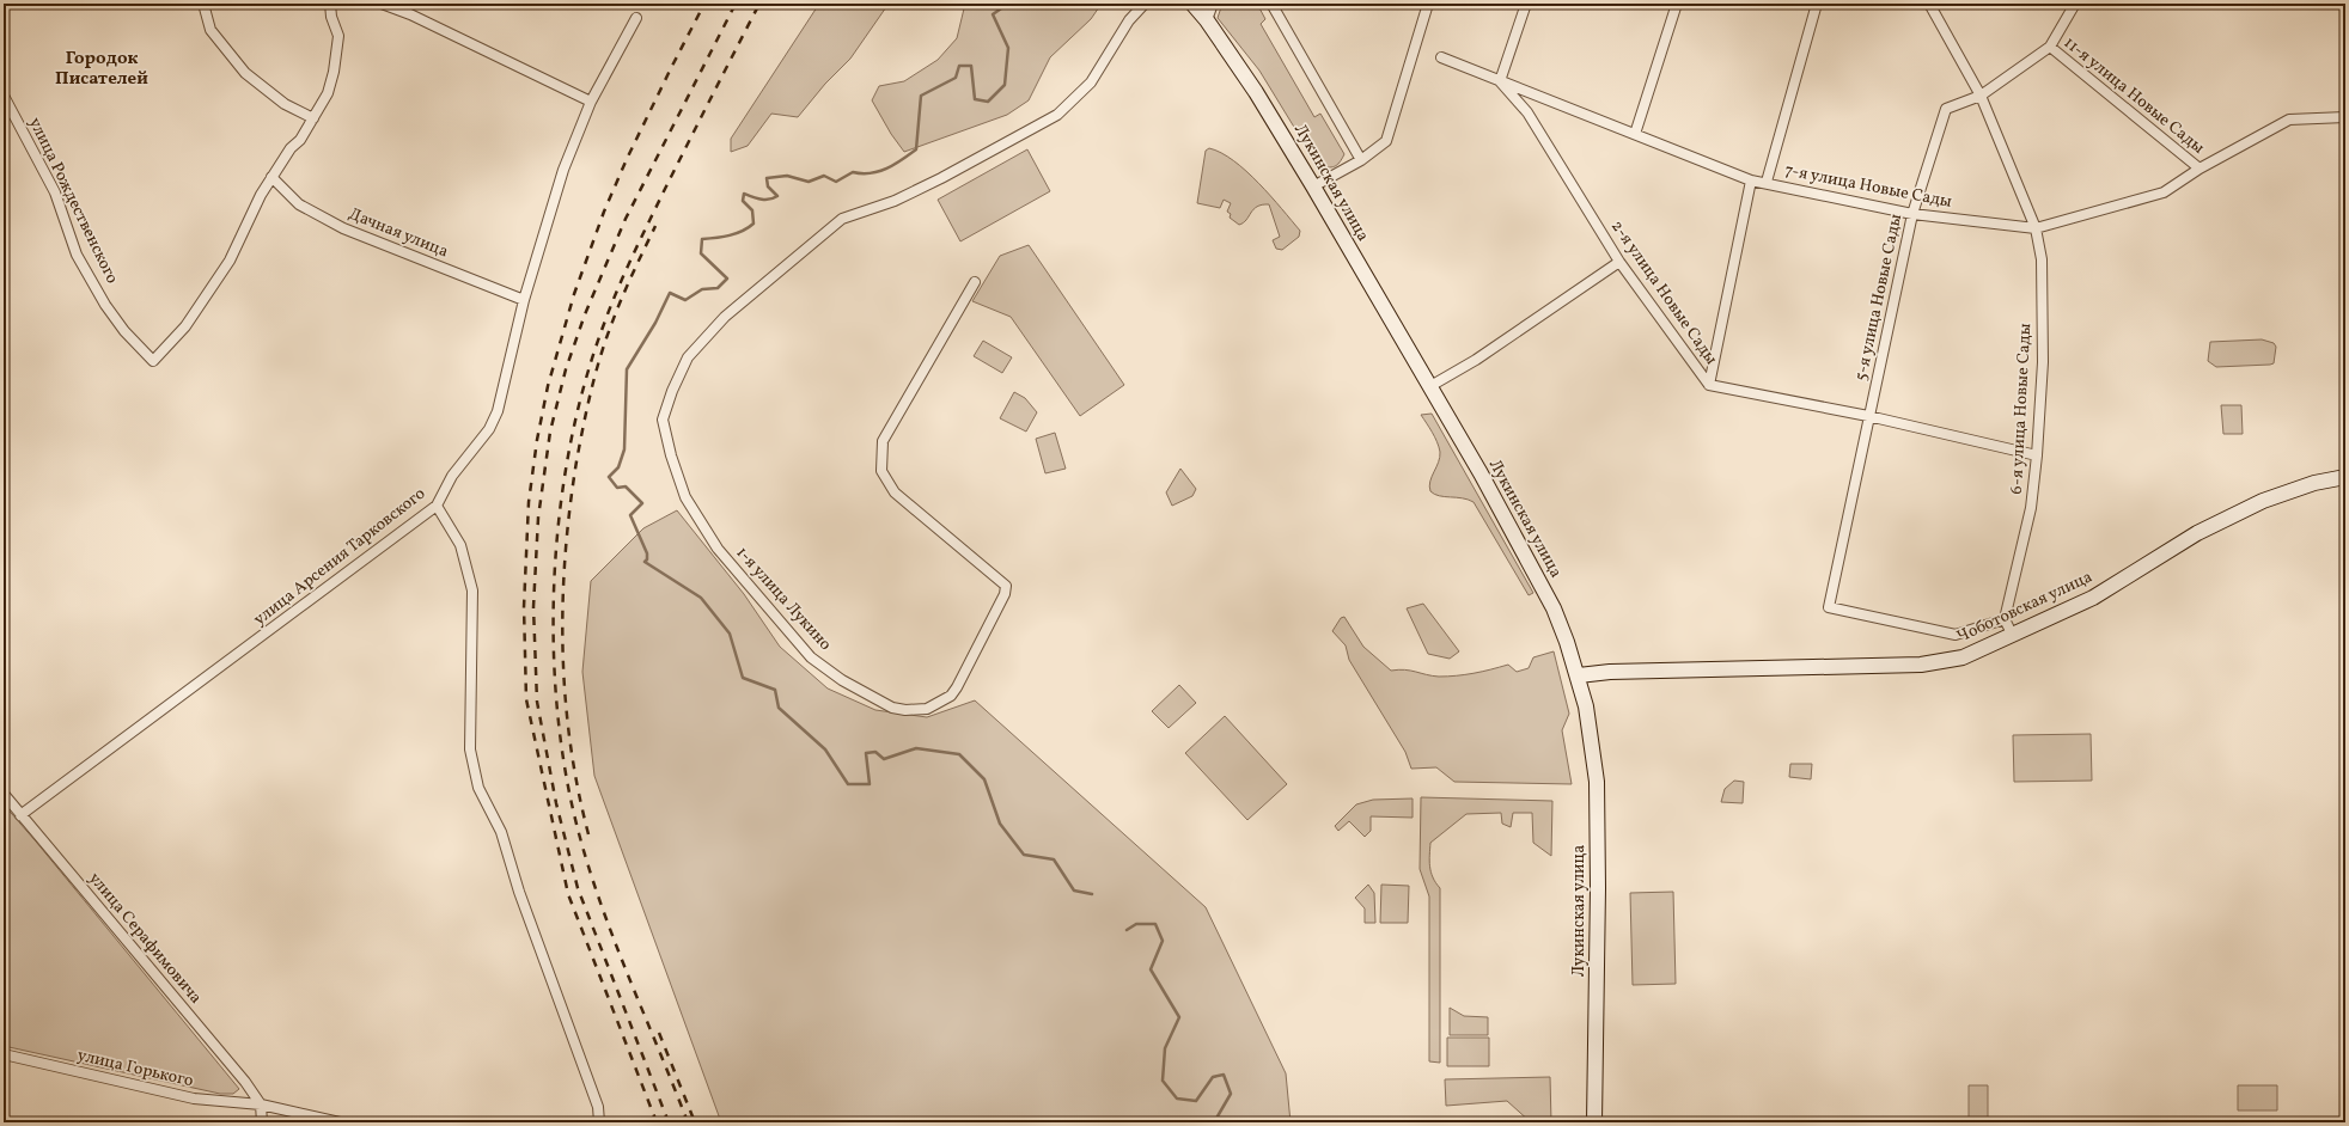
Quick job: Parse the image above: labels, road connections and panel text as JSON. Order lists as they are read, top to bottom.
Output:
{
  "streets": {
    "main road": ["Лукинская улица", "Чоботовская улица"],
    "street": [
      "11-я улица Новые Сады",
      "7-я улица Новые Сады",
      "улица Рождественского",
      "Дачная улица",
      "2-я улица Новые Сады",
      "5-я улица Новые Сады",
      "6-я улица Новые Сады",
      "улица Арсения Тарковского",
      "1-я улица Лукино",
      "улица Серафимовича",
      "улица Горького"
    ]
  },
  "crossings": [
    ["11-я улица Новые Сады", "7-я улица Новые Сады"],
    ["11-я улица Новые Сады", "5-я улица Новые Сады"],
    ["Лукинская улица", "Чоботовская улица"],
    ["7-я улица Новые Сады", "2-я улица Новые Сады"],
    ["7-я улица Новые Сады", "5-я улица Новые Сады"],
    ["7-я улица Новые Сады", "6-я улица Новые Сады"],
    ["улица Рождественского", "Дачная улица"],
    ["Дачная улица", "улица Арсения Тарковского"],
    ["2-я улица Новые Сады", "5-я улица Новые Сады"],
    ["2-я улица Новые Сады", "6-я улица Новые Сады"],
    ["5-я улица Новые Сады", "6-я улица Новые Сады"],
    ["улица Арсения Тарковского", "улица Серафимовича"],
    ["улица Серафимовича", "улица Горького"]
  ],
  "districts": ["Городок Писателей"]
}
